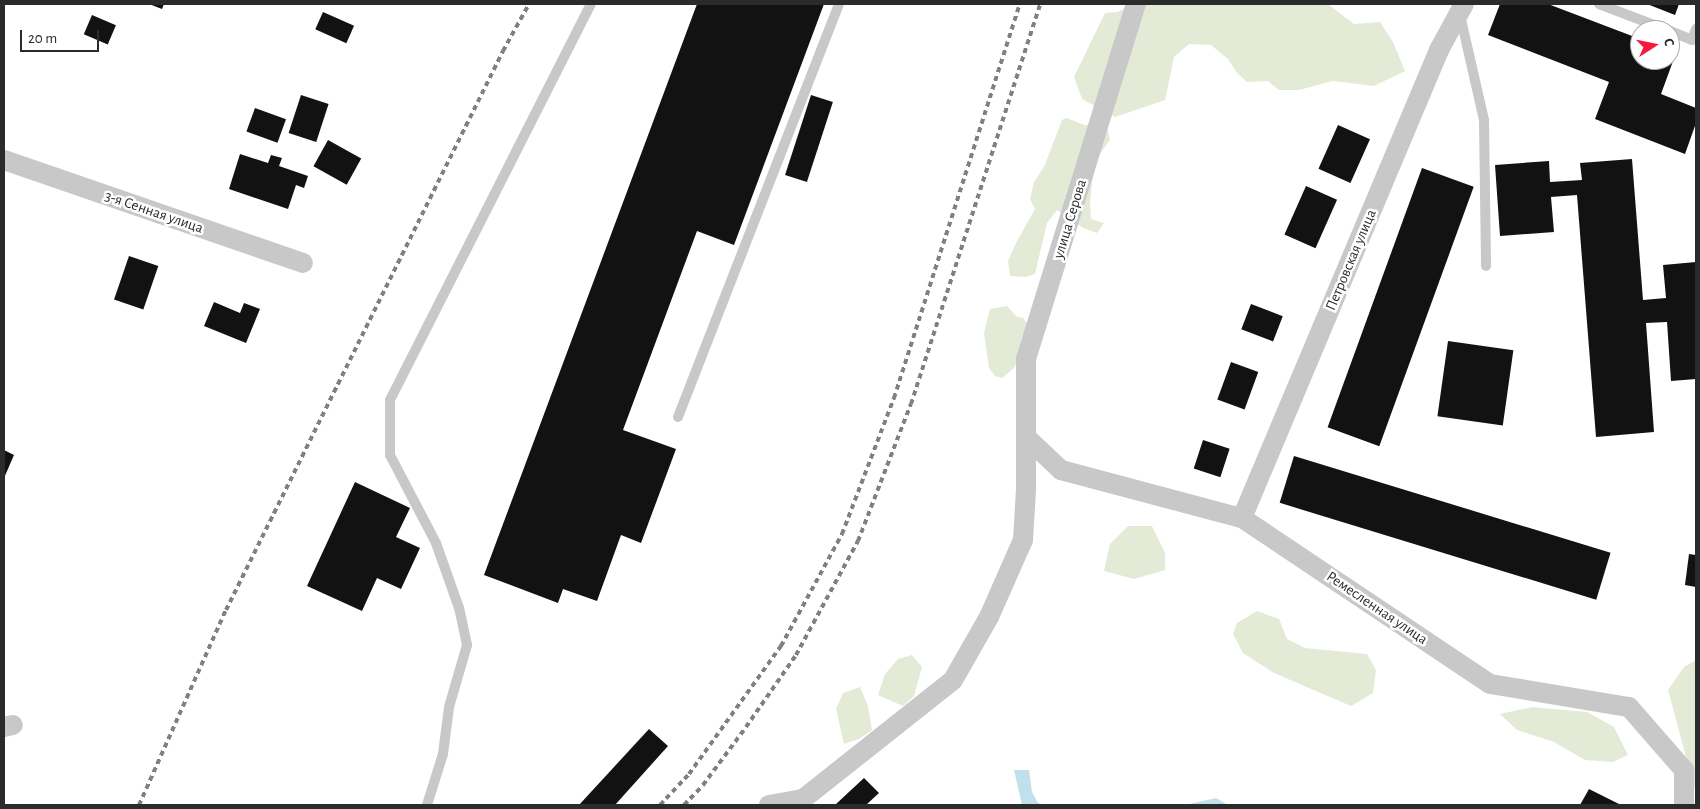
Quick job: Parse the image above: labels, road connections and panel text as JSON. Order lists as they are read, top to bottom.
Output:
{
  "streets": {
    "street": [
      "3-я Сенная улица",
      "улица Серова",
      "Петровская улица",
      "Ремесленная улица"
    ]
  },
  "crossings": [
    ["улица Серова", "Ремесленная улица"],
    ["Петровская улица", "Ремесленная улица"]
  ],
  "scale_bar": "20 m",
  "north": "right"
}
